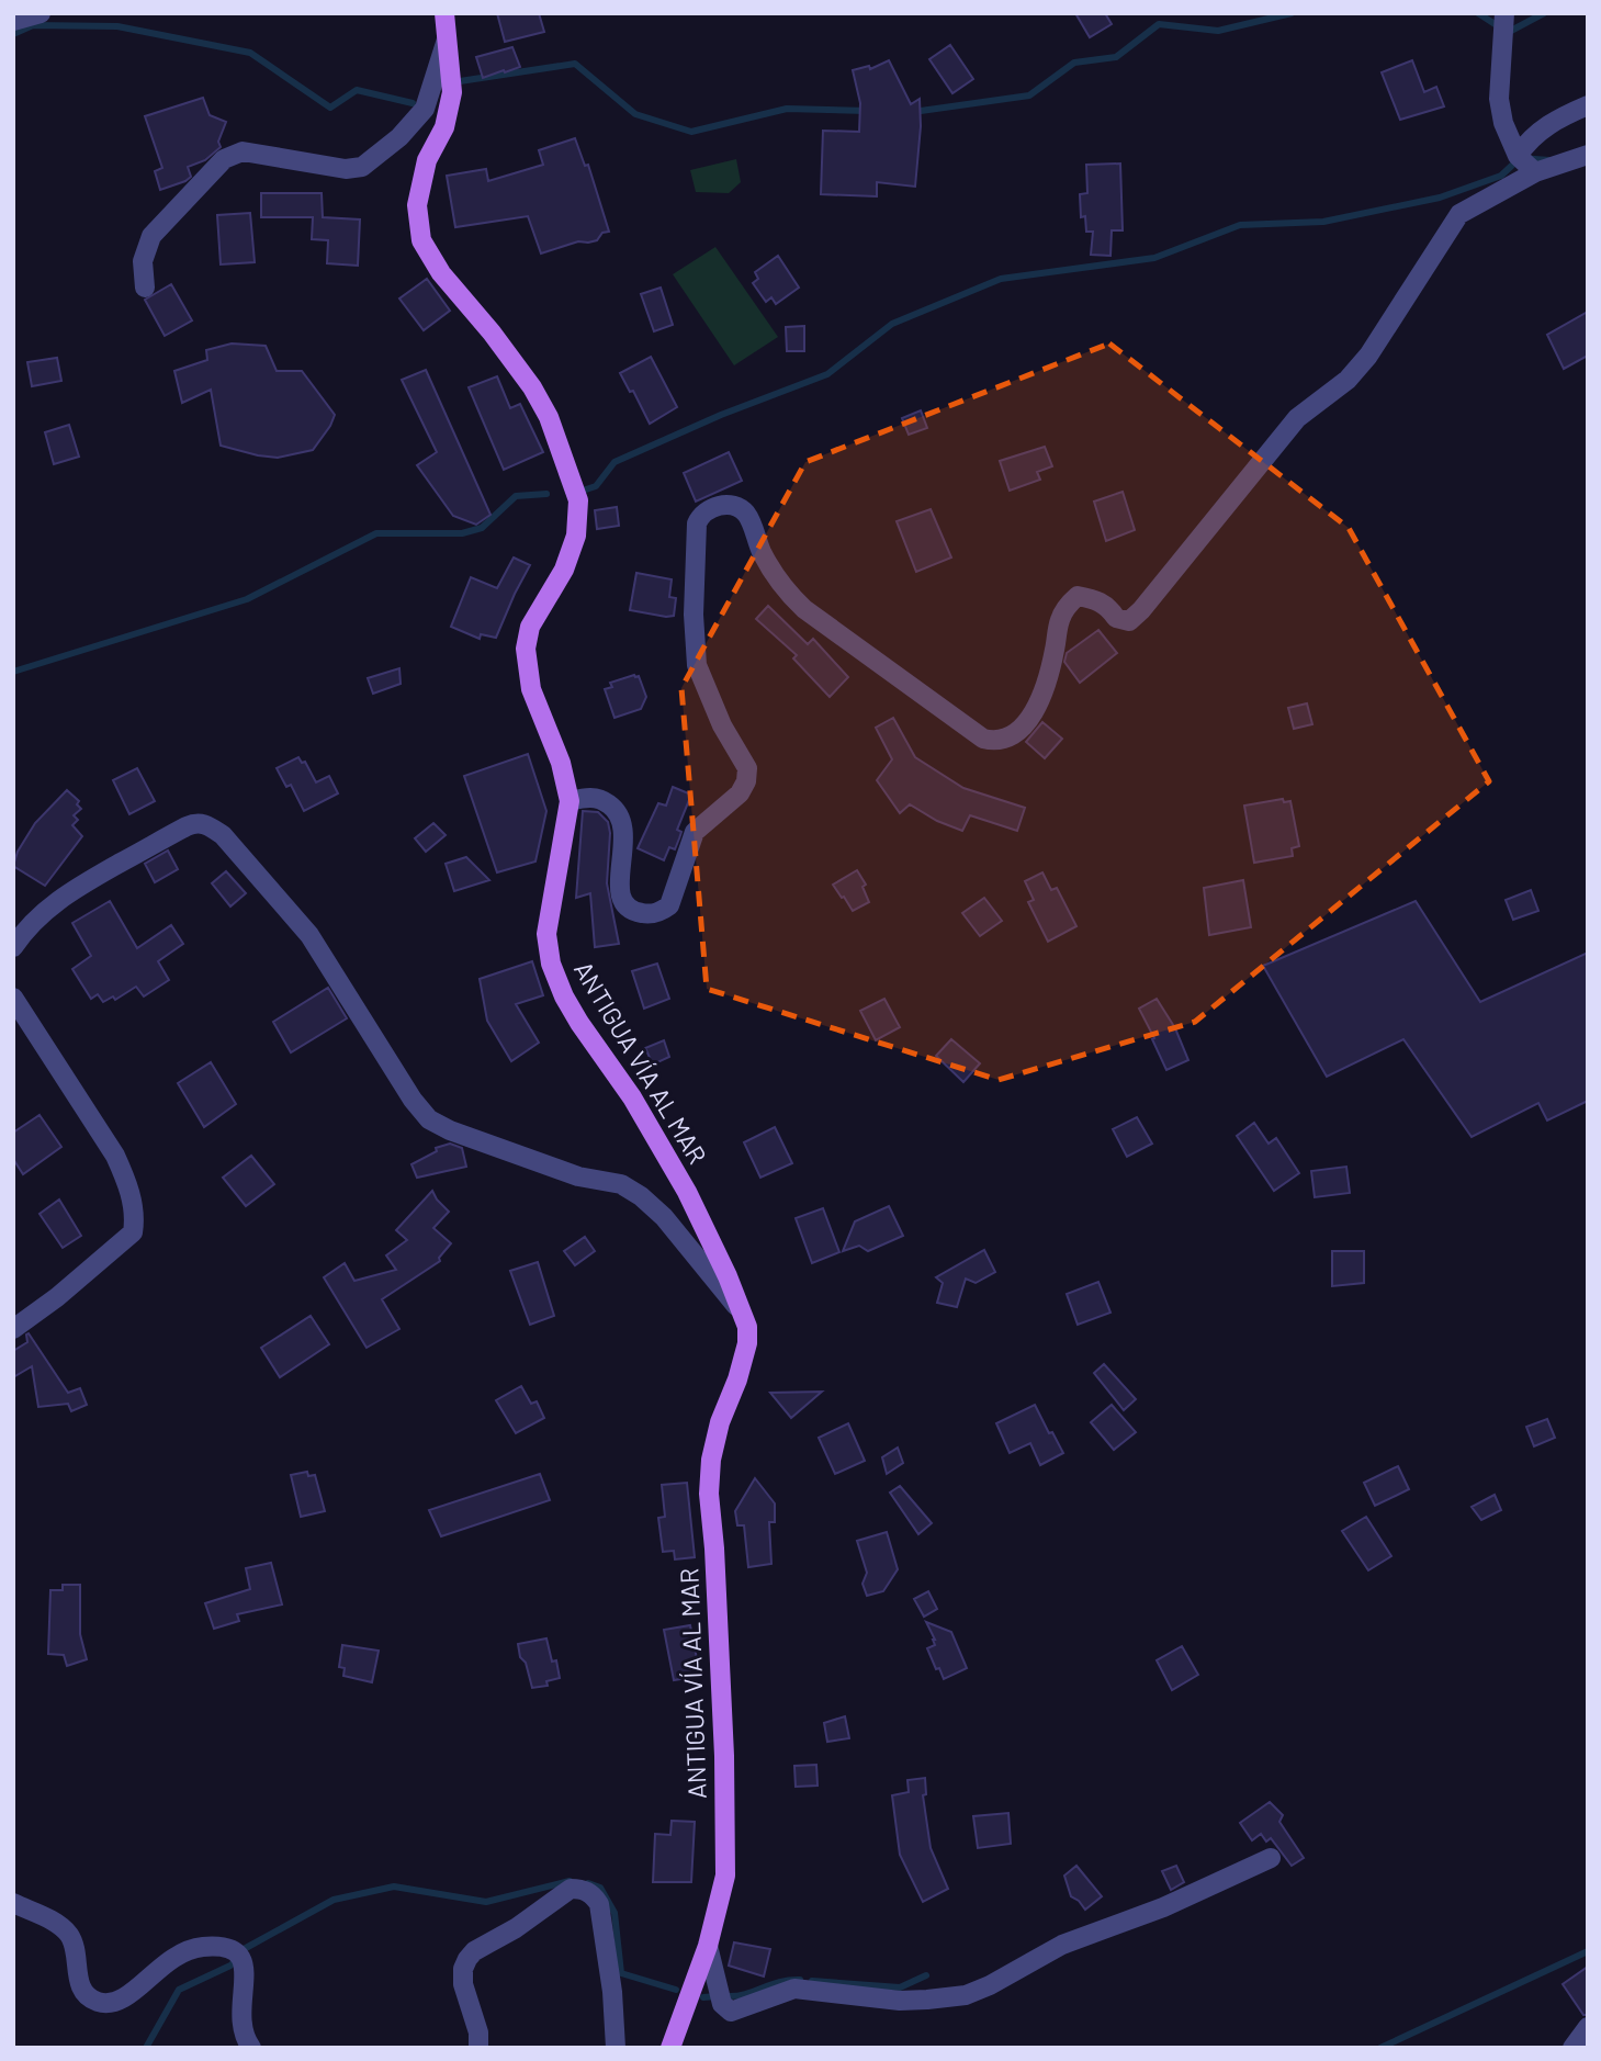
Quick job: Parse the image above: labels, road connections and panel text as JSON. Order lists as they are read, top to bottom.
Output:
{
  "streets": {
    "main road": ["ANTIGUA VÍA AL MAR"]
  }
}
